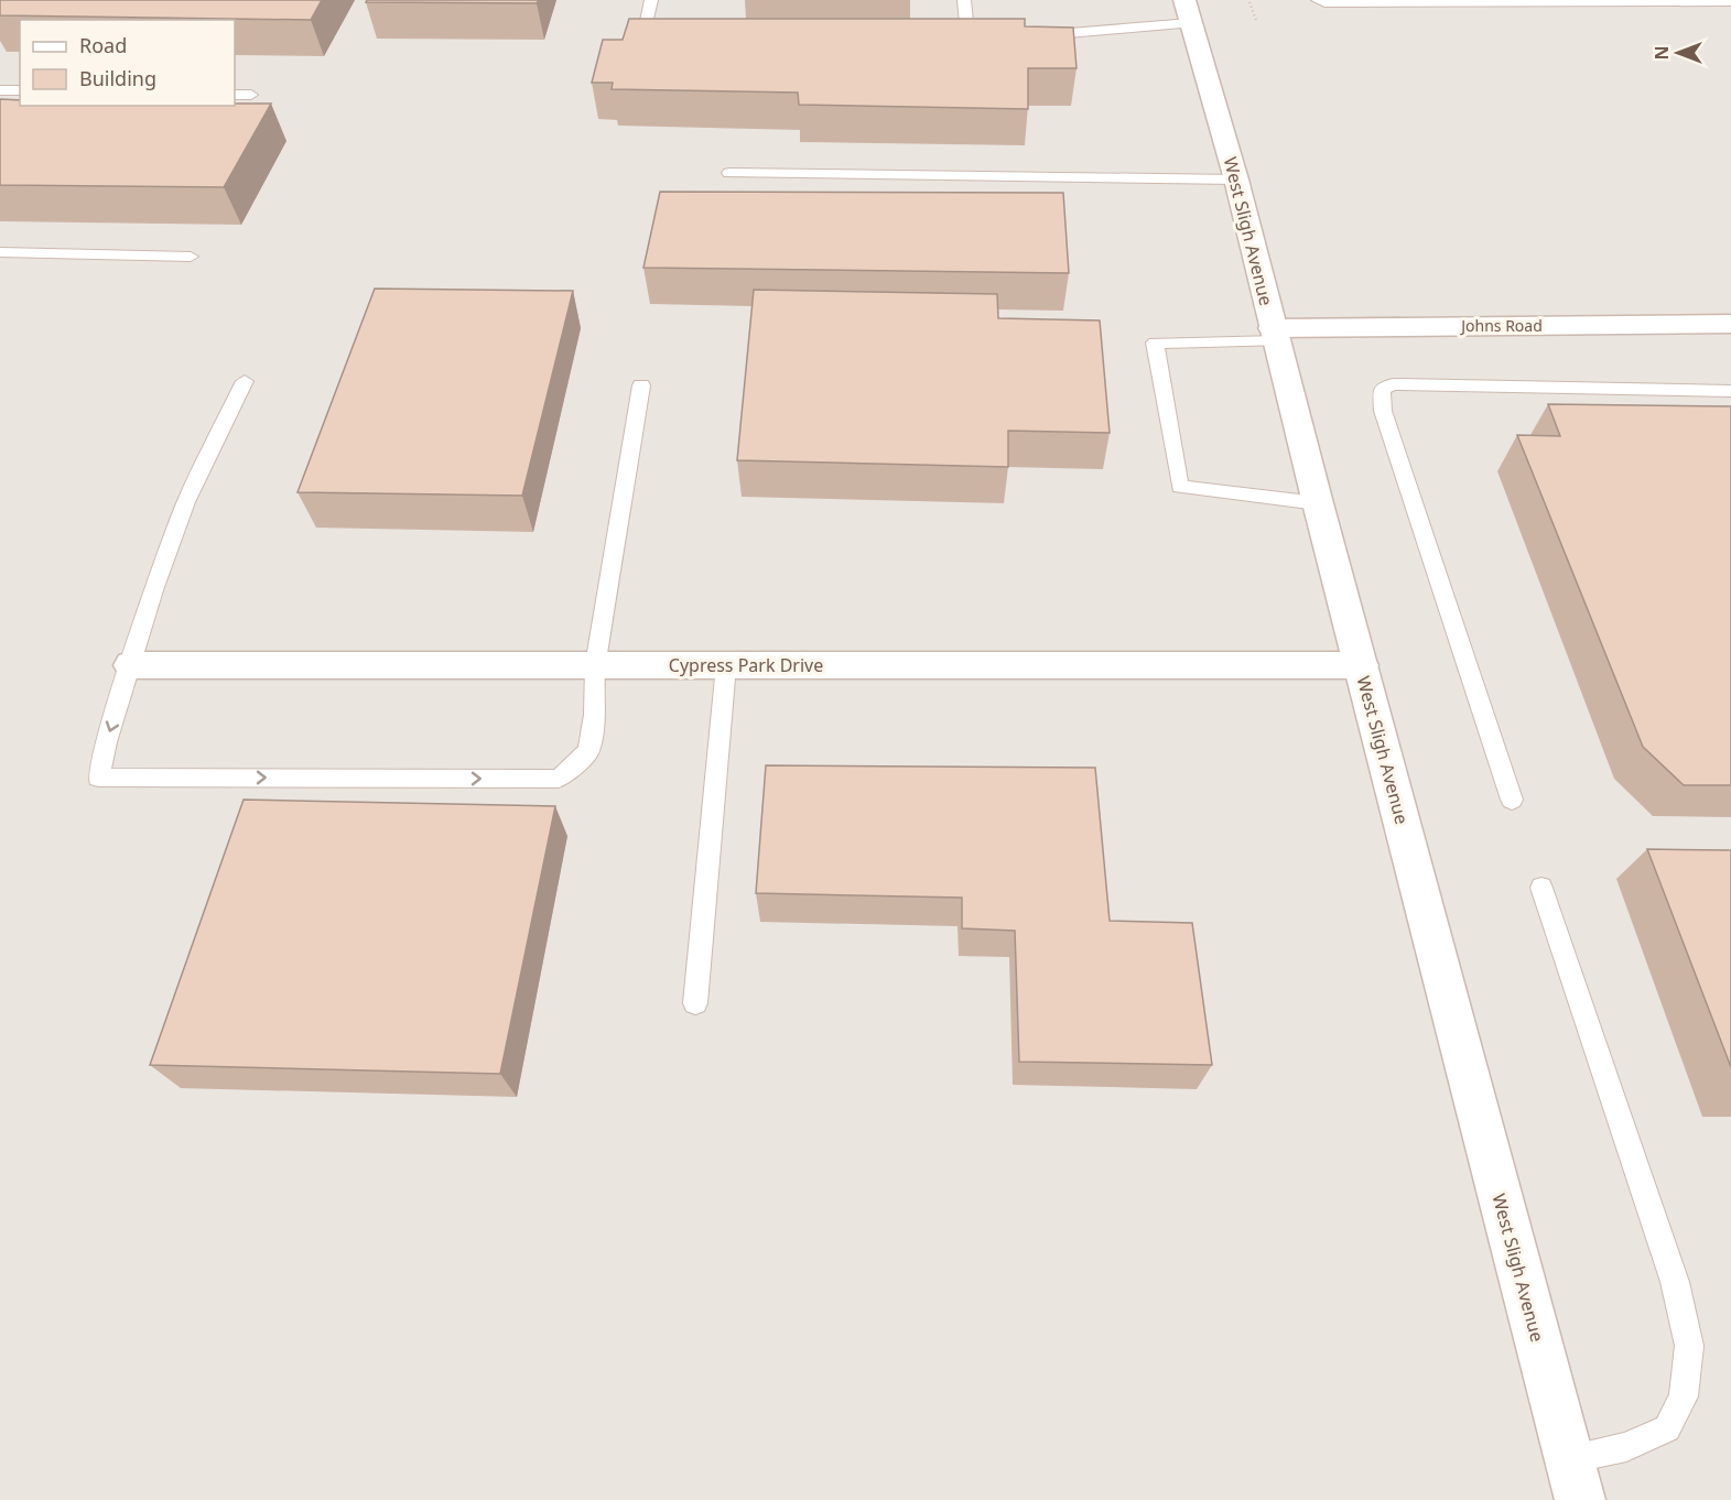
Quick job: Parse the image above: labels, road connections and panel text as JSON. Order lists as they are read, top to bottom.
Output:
{
  "streets": {
    "street": ["West Sligh Avenue", "Johns Road", "Cypress Park Drive"]
  },
  "crossings": [
    ["West Sligh Avenue", "Johns Road"],
    ["West Sligh Avenue", "Cypress Park Drive"]
  ],
  "legend": ["Road", "Building"],
  "north": "left"
}
